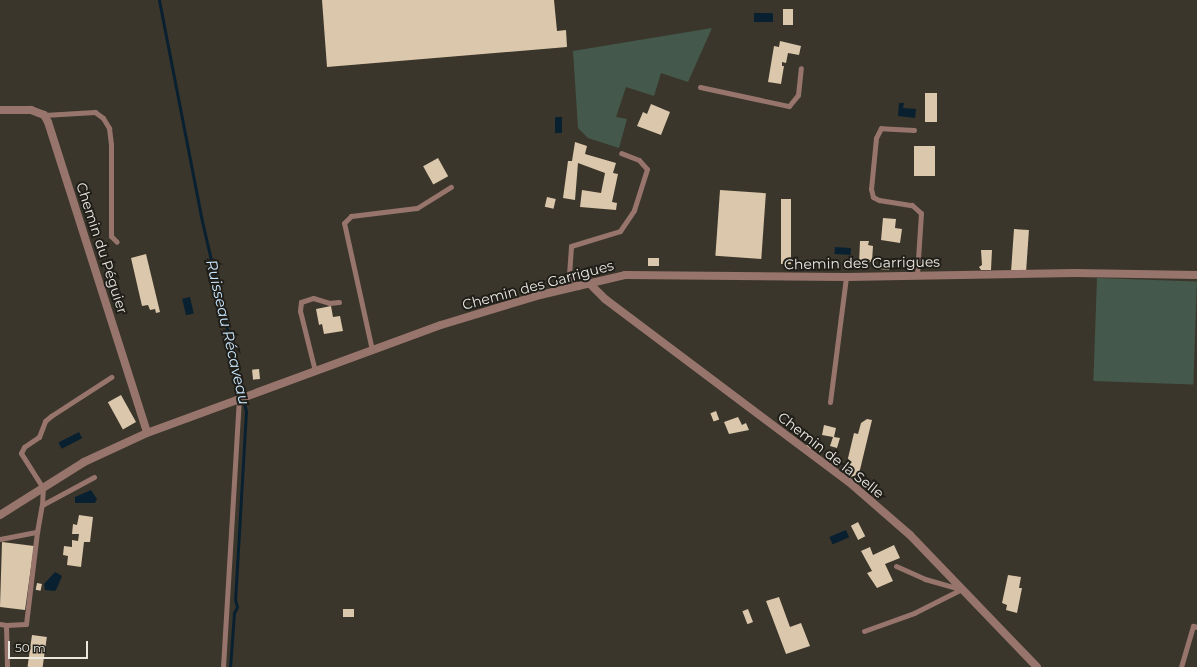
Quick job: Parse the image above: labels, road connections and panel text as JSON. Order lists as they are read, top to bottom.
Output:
{
  "streets": {
    "street": ["Chemin du Péguier", "Chemin des Garrigues", "Chemin de la Selle"]
  },
  "crossings": [
    ["Chemin du Péguier", "Chemin des Garrigues"],
    ["Chemin des Garrigues", "Chemin de la Selle"]
  ],
  "water": ["Ruisseau Récaveau"],
  "scale_bar": "50 m"
}
